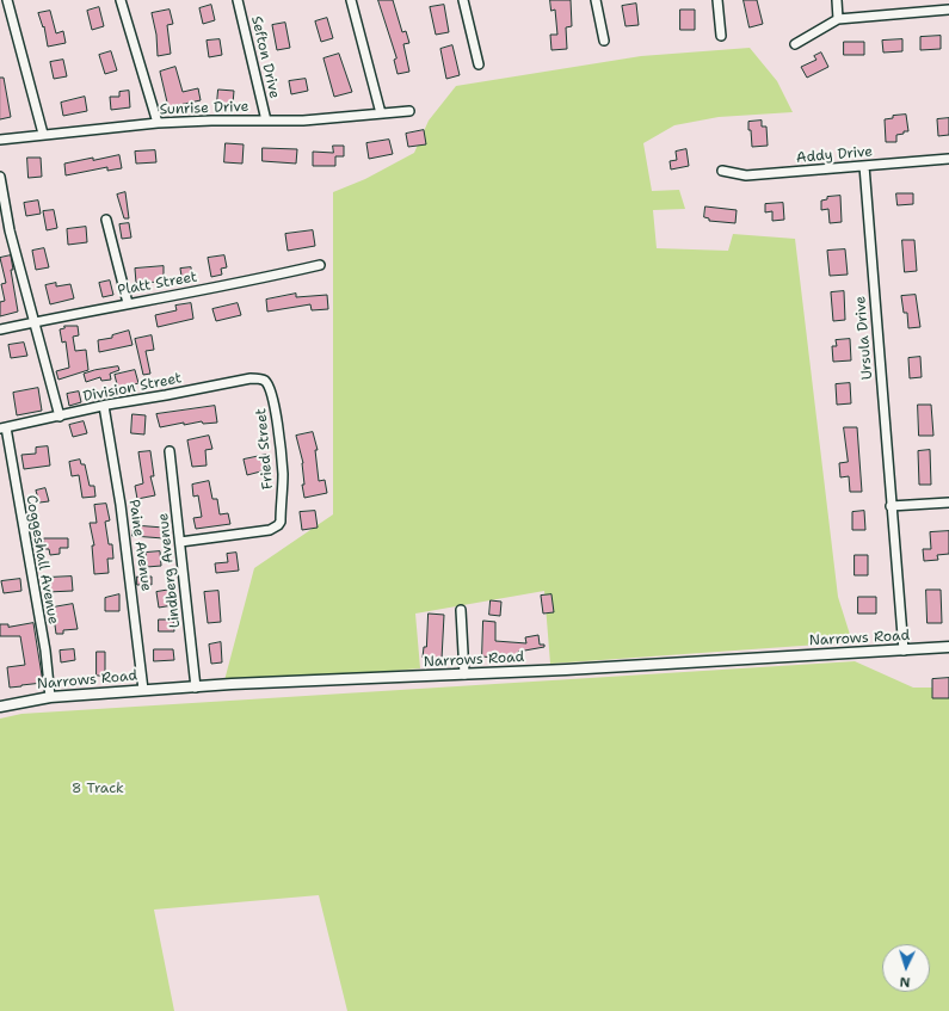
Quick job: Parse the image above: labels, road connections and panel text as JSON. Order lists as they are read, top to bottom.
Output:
{
  "streets": {
    "street": [
      "Sefton Drive",
      "Sunrise Drive",
      "Addy Drive",
      "Platt Street",
      "Ursula Drive",
      "Division Street",
      "Fried Street",
      "Paine Avenue",
      "Coggeshall Avenue",
      "Lindberg Avenue",
      "Narrows Road"
    ]
  },
  "crossings": [
    ["Sefton Drive", "Sunrise Drive"],
    ["Addy Drive", "Ursula Drive"],
    ["Ursula Drive", "Narrows Road"],
    ["Division Street", "Fried Street"],
    ["Division Street", "Paine Avenue"],
    ["Division Street", "Coggeshall Avenue"],
    ["Fried Street", "Lindberg Avenue"],
    ["Paine Avenue", "Narrows Road"],
    ["Coggeshall Avenue", "Narrows Road"],
    ["Lindberg Avenue", "Narrows Road"]
  ],
  "parks": ["8 Track"],
  "north": "bottom"
}
